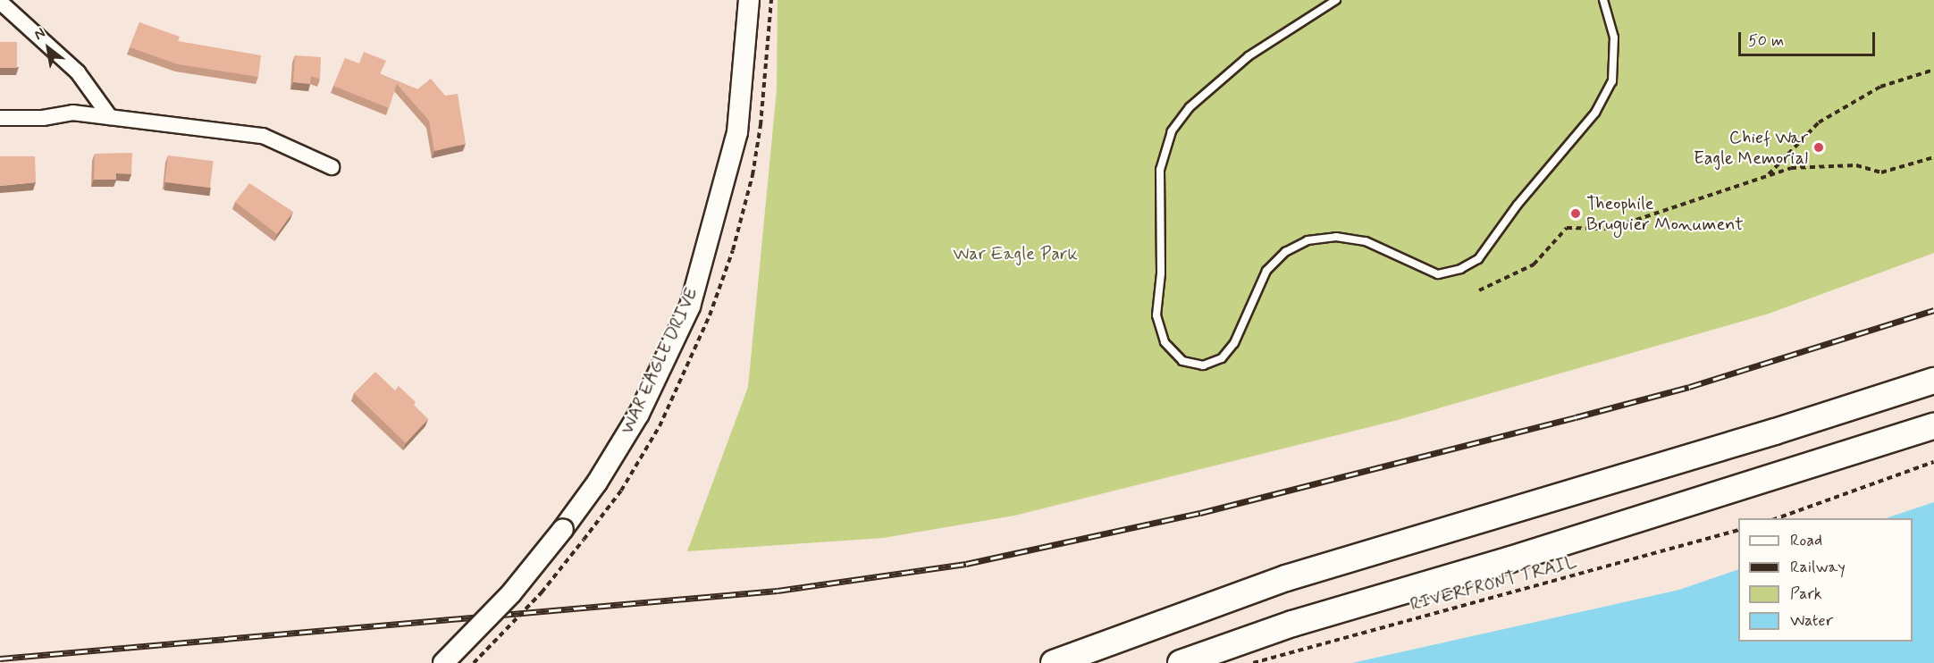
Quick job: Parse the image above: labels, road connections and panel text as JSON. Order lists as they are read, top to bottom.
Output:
{
  "streets": {
    "main road": ["WAR EAGLE DRIVE"],
    "path": ["RIVERFRONT TRAIL"]
  },
  "parks": ["War Eagle Park"],
  "places": ["Chief War Eagle Memorial", "Theophile Bruguier Monument"],
  "legend": [
    "Road",
    "Railway",
    "Park",
    "Water"
  ],
  "scale_bar": "50 m",
  "north": "top left"
}
